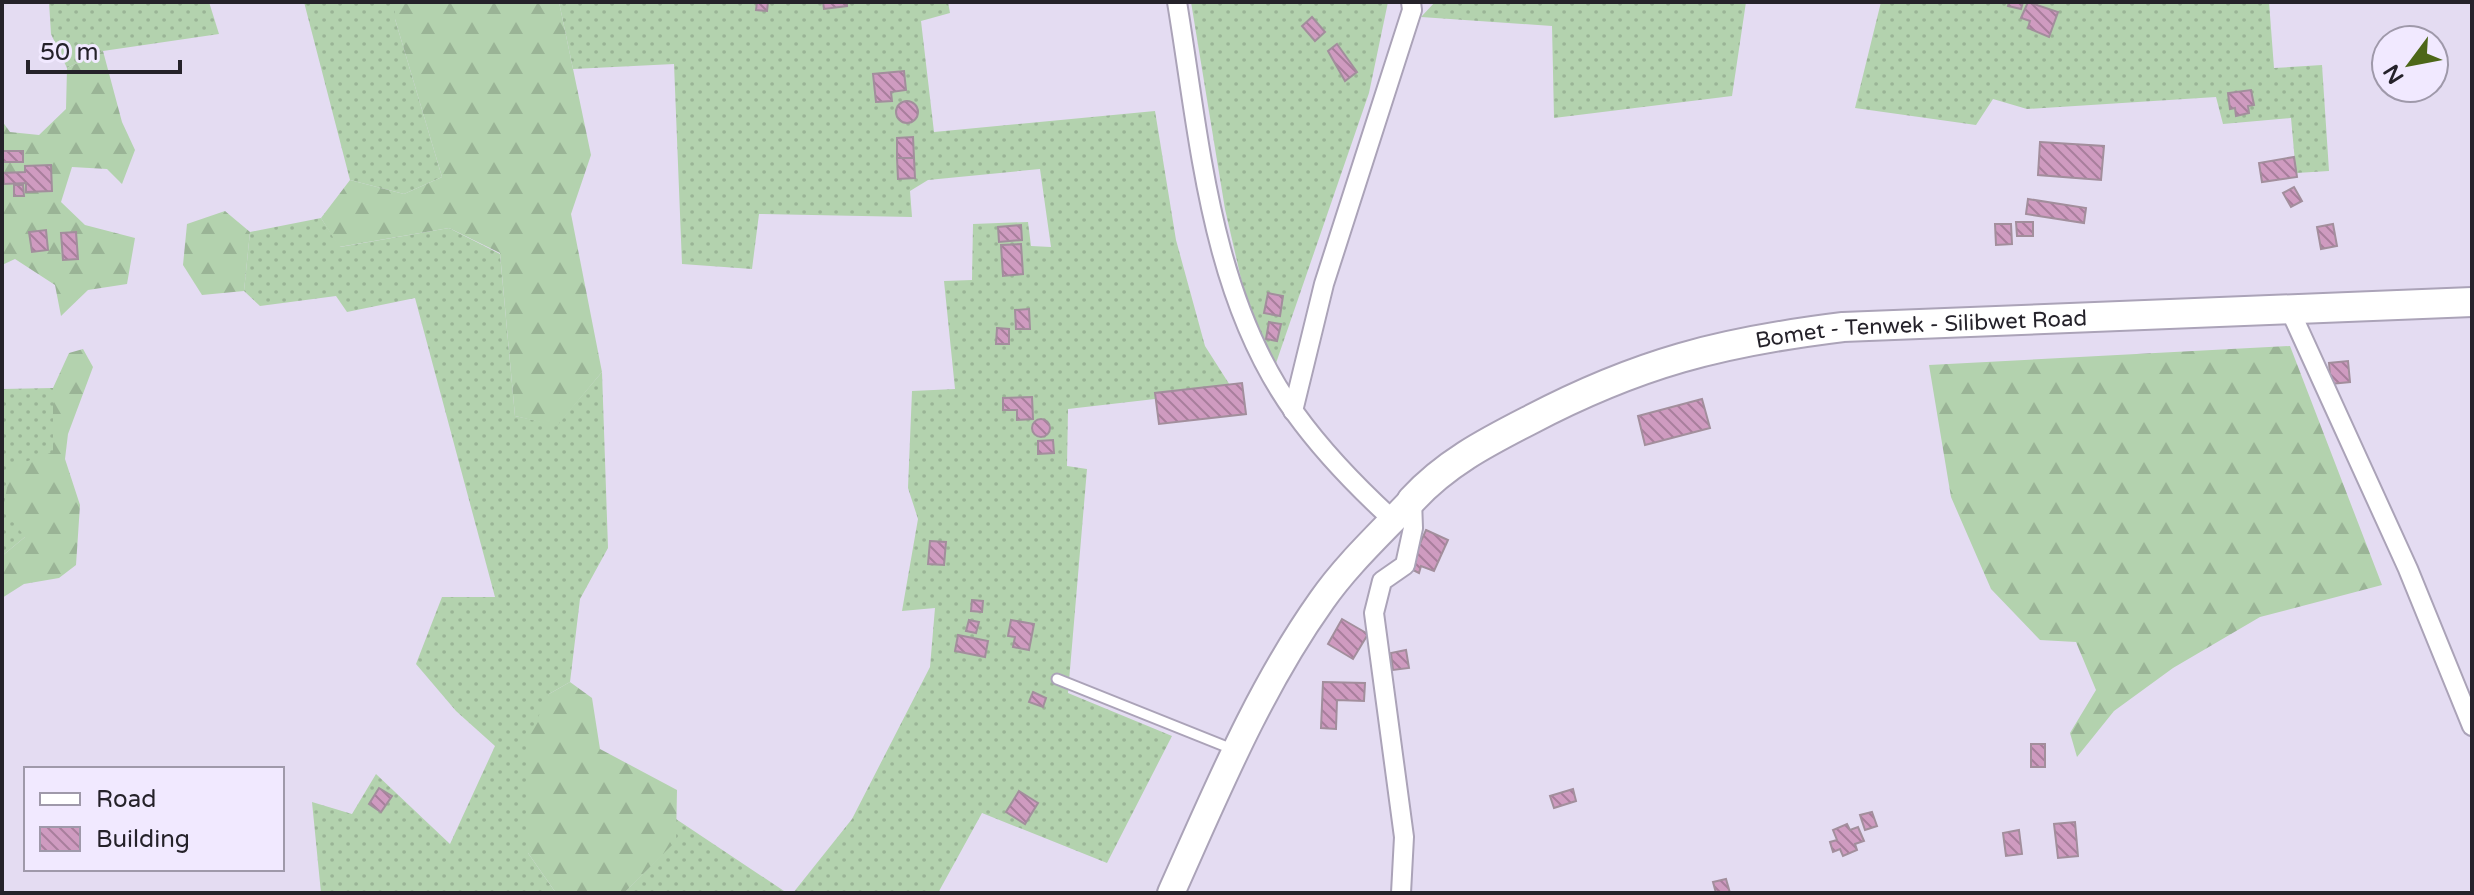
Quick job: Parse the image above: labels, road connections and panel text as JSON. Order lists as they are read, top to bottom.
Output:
{
  "streets": {
    "main road": ["Bomet - Tenwek - Silibwet Road"]
  },
  "legend": ["Road", "Building"],
  "scale_bar": "50 m",
  "north": "bottom left"
}
